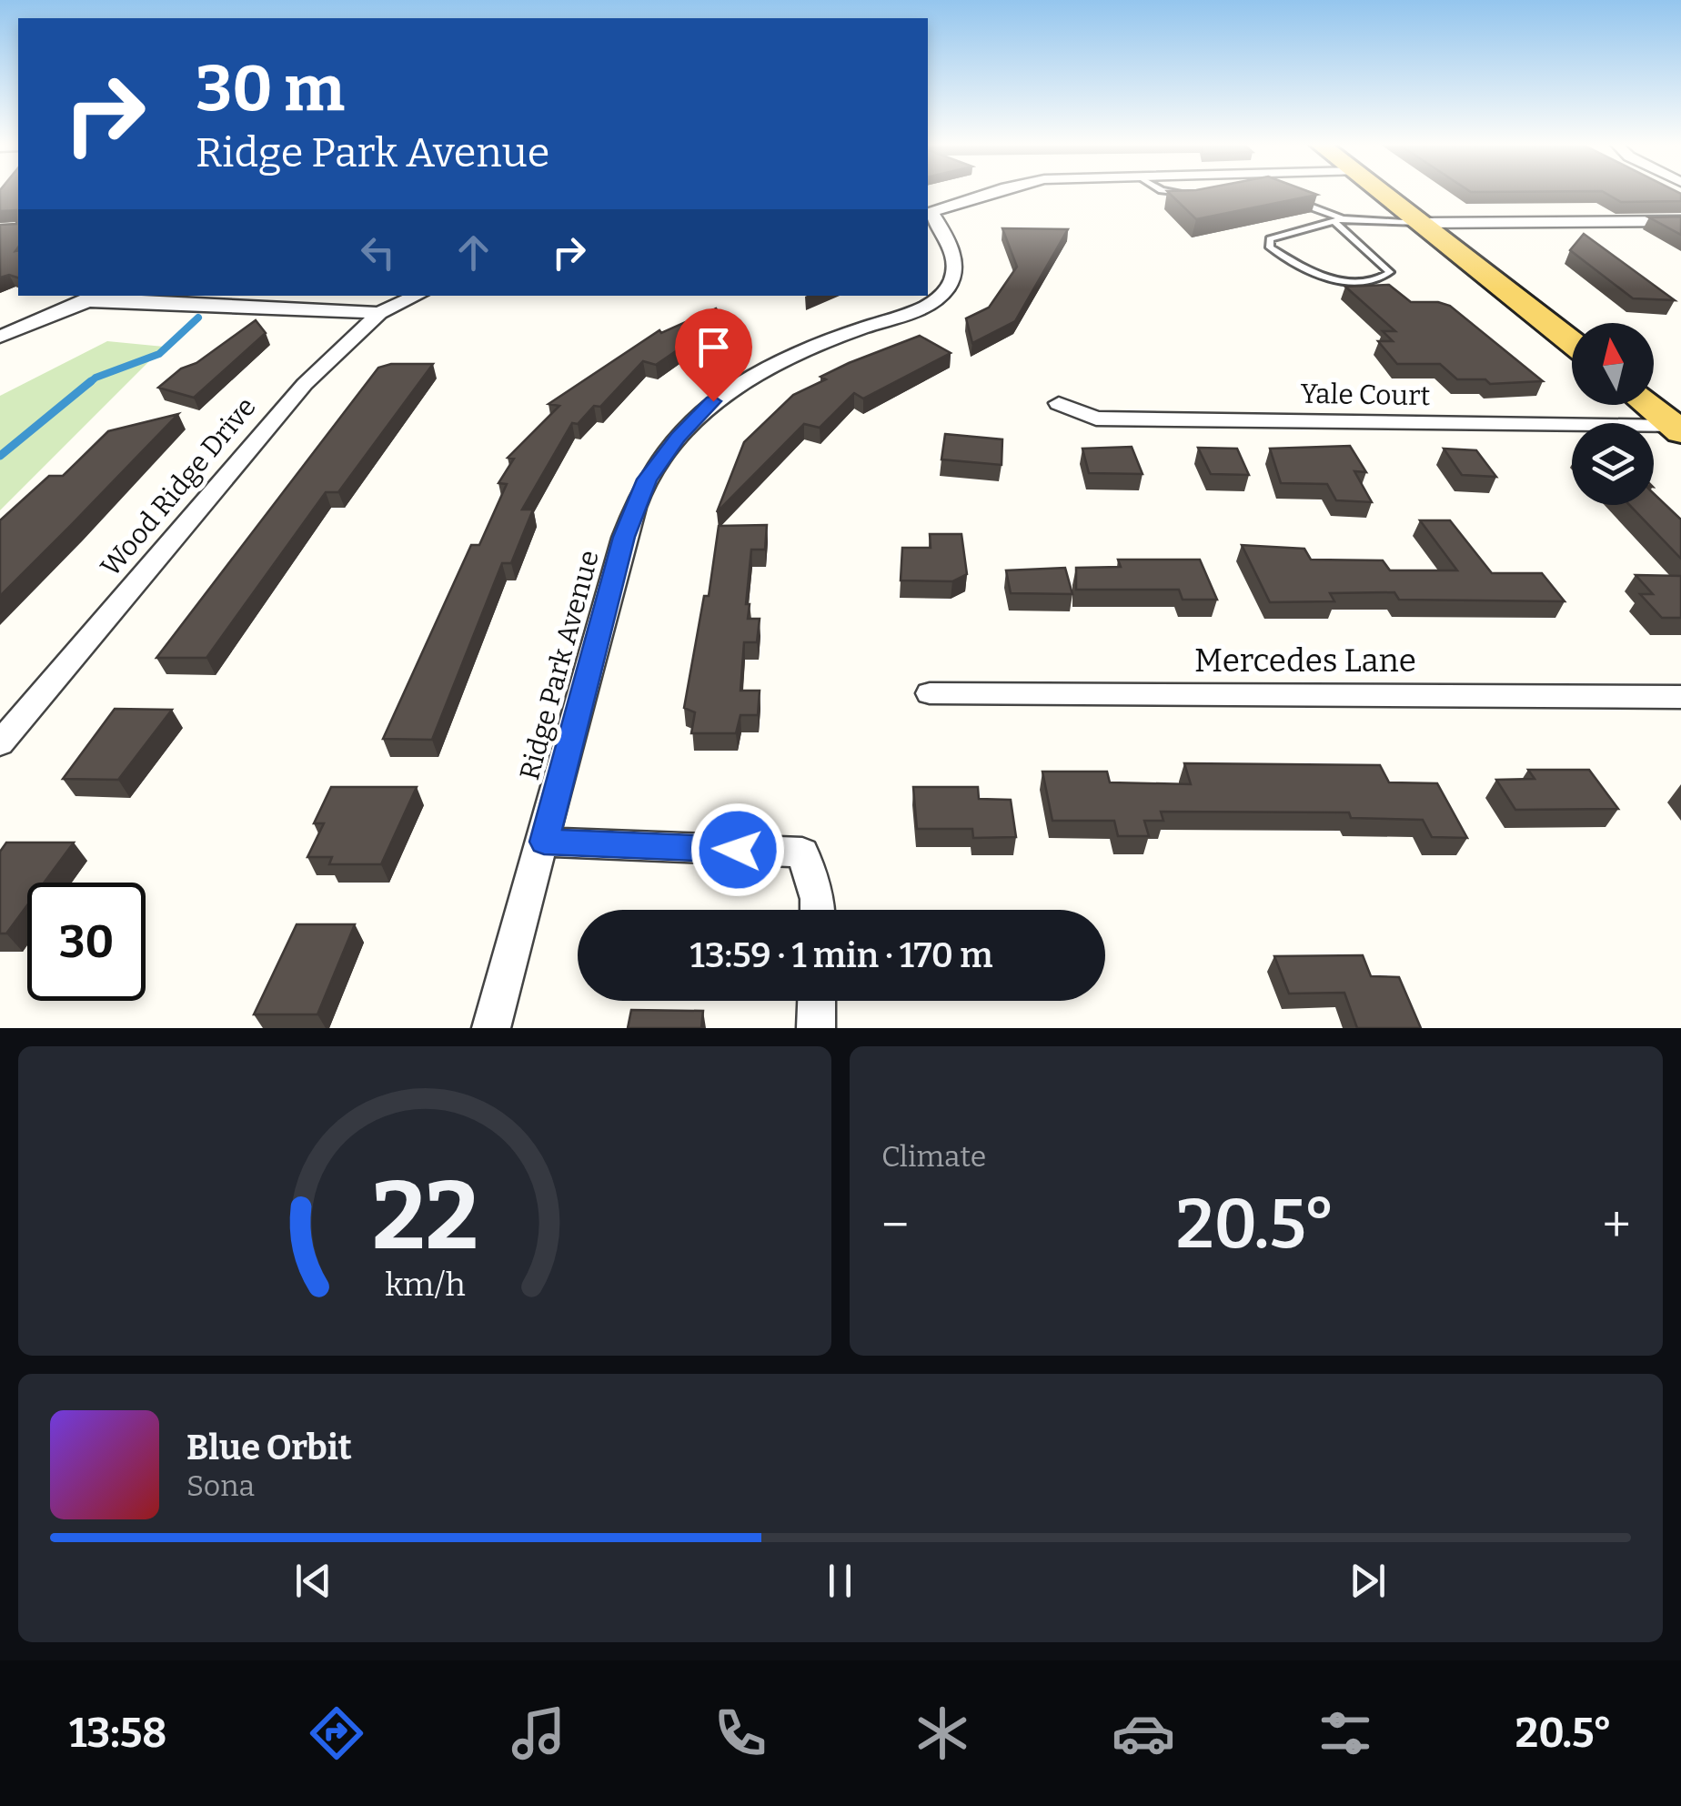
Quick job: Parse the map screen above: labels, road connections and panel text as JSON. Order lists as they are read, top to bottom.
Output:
{
  "streets": {
    "street": [
      "Yale Court",
      "Wood Ridge Drive",
      "Mercedes Lane",
      "Ridge Park Avenue"
    ]
  },
  "north": "top",
  "page": {
    "turn": ["30 m", "Ridge Park Avenue"],
    "limit": "30",
    "trip": "13:59 · 1 min · 170 m",
    "tile": "Climate",
    "heat": ["−", "20.5°", "+"],
    "song": ["Blue Orbit", "Sona"],
    "tabs": ["13:58", "20.5°"],
    "gauge": ["22", "km/h"]
  }
}
